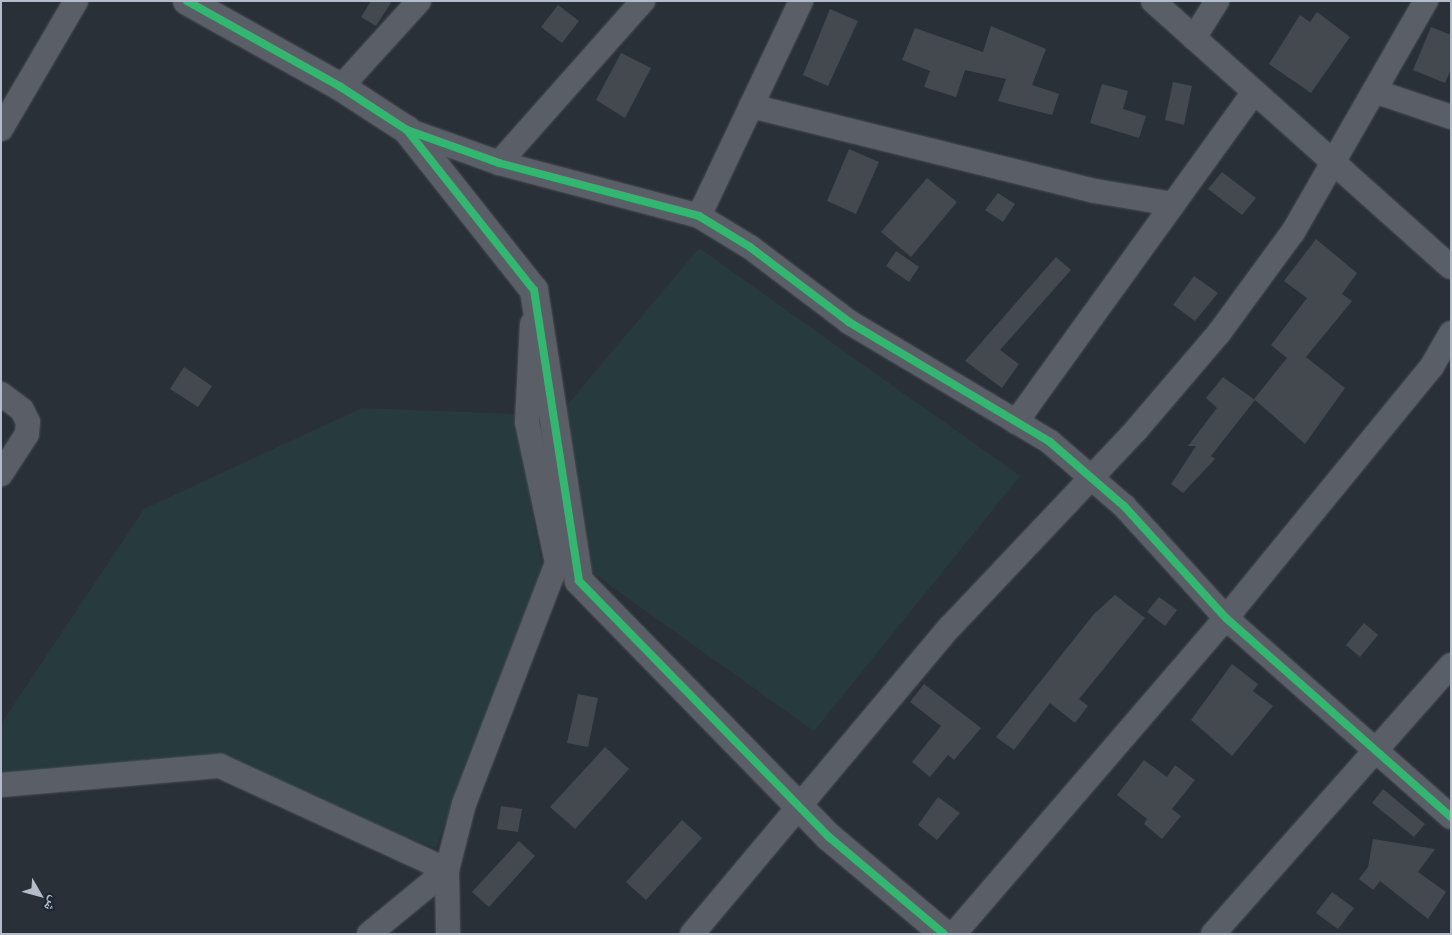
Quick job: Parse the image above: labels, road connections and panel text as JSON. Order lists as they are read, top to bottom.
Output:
{
  "north": "bottom right"
}
